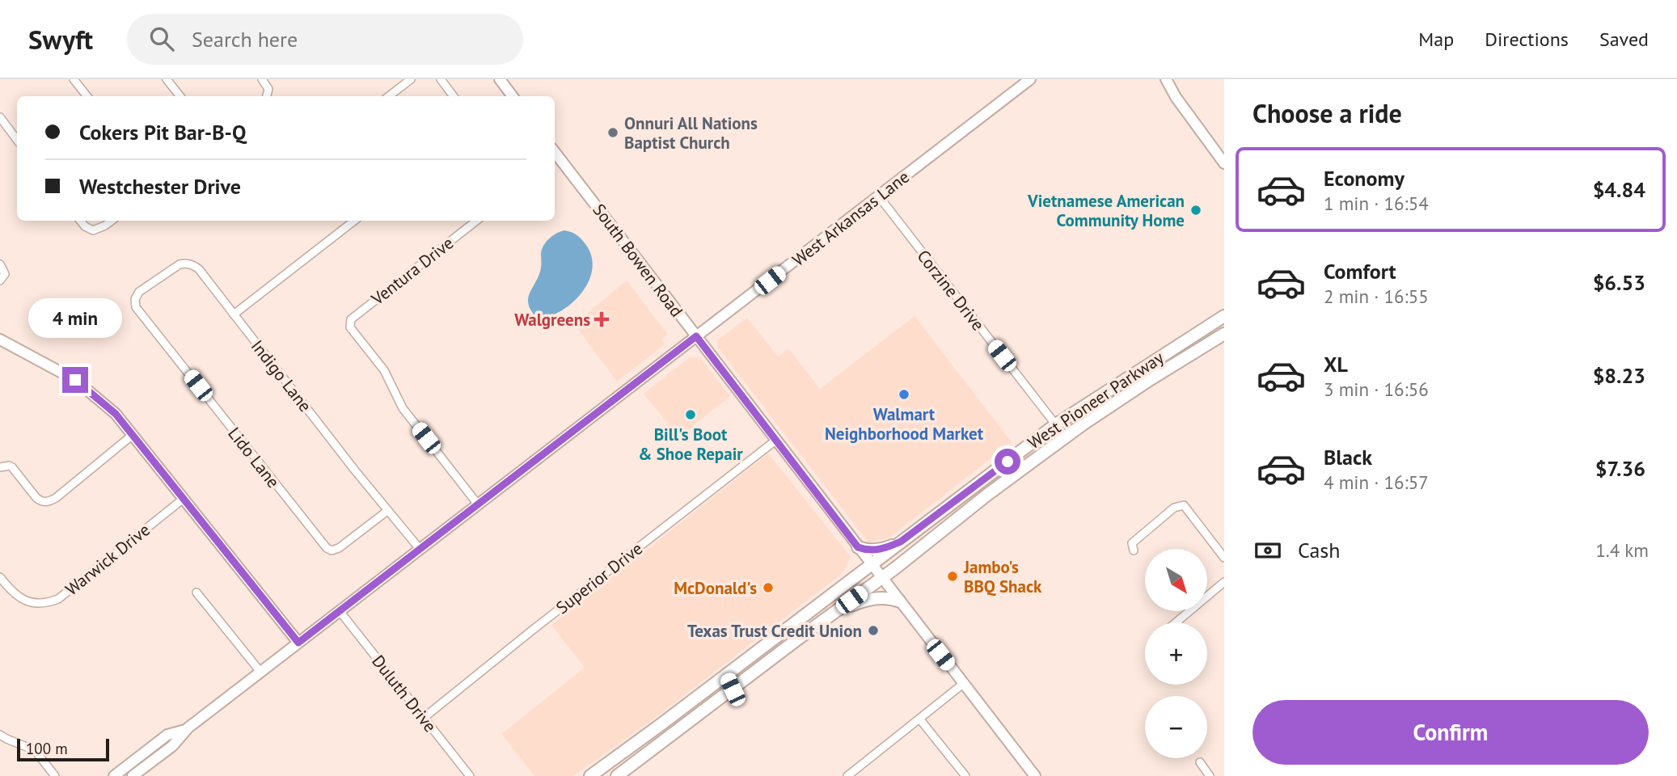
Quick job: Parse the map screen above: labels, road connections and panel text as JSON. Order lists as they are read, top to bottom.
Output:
{
  "streets": {
    "main road": ["West Arkansas Lane", "South Bowen Road", "West Pioneer Parkway"],
    "street": [
      "Ventura Drive",
      "Corzine Drive",
      "Indigo Lane",
      "Lido Lane",
      "Warwick Drive",
      "Superior Drive",
      "Duluth Drive"
    ]
  },
  "crossings": [
    ["West Arkansas Lane", "South Bowen Road"],
    ["West Arkansas Lane", "Ventura Drive"],
    ["West Arkansas Lane", "Corzine Drive"],
    ["West Arkansas Lane", "Indigo Lane"],
    ["West Arkansas Lane", "Duluth Drive"],
    ["South Bowen Road", "West Pioneer Parkway"],
    ["South Bowen Road", "Superior Drive"],
    ["Corzine Drive", "West Pioneer Parkway"],
    ["Indigo Lane", "Lido Lane"],
    ["Superior Drive", "Duluth Drive"]
  ],
  "places": {
    "other": [
      "Onnuri All Nations Baptist Church",
      "Vietnamese American Community Home",
      "Walmart Neighborhood Market",
      "Bill's Boot & Shoe Repair",
      "Jambo's BBQ Shack",
      "McDonald's",
      "Texas Trust Credit Union"
    ],
    "health": ["Walgreens"]
  },
  "scale_bar": "100 m",
  "north": "bottom right",
  "page": {
    "header": "Swyft",
    "search": "Search here",
    "nav": ["Map", "Directions", "Saved"],
    "heading": "Choose a ride",
    "banner": ["Cokers Pit Bar-B-Q", "Westchester Drive"],
    "list": [
      {
        "name": "Economy",
        "note": "1 min · 16:54",
        "value": "$4.84"
      },
      {
        "name": "Comfort",
        "note": "2 min · 16:55",
        "value": "$6.53"
      },
      {
        "name": "XL",
        "note": "3 min · 16:56",
        "value": "$8.23"
      },
      {
        "name": "Black",
        "note": "4 min · 16:57",
        "value": "$7.36"
      }
    ],
    "bubble": "4 min",
    "pay": ["Cash", "1.4 km"],
    "map_buttons": ["+", "−"],
    "buttons": "Confirm",
    "scale": "100 m"
  }
}
